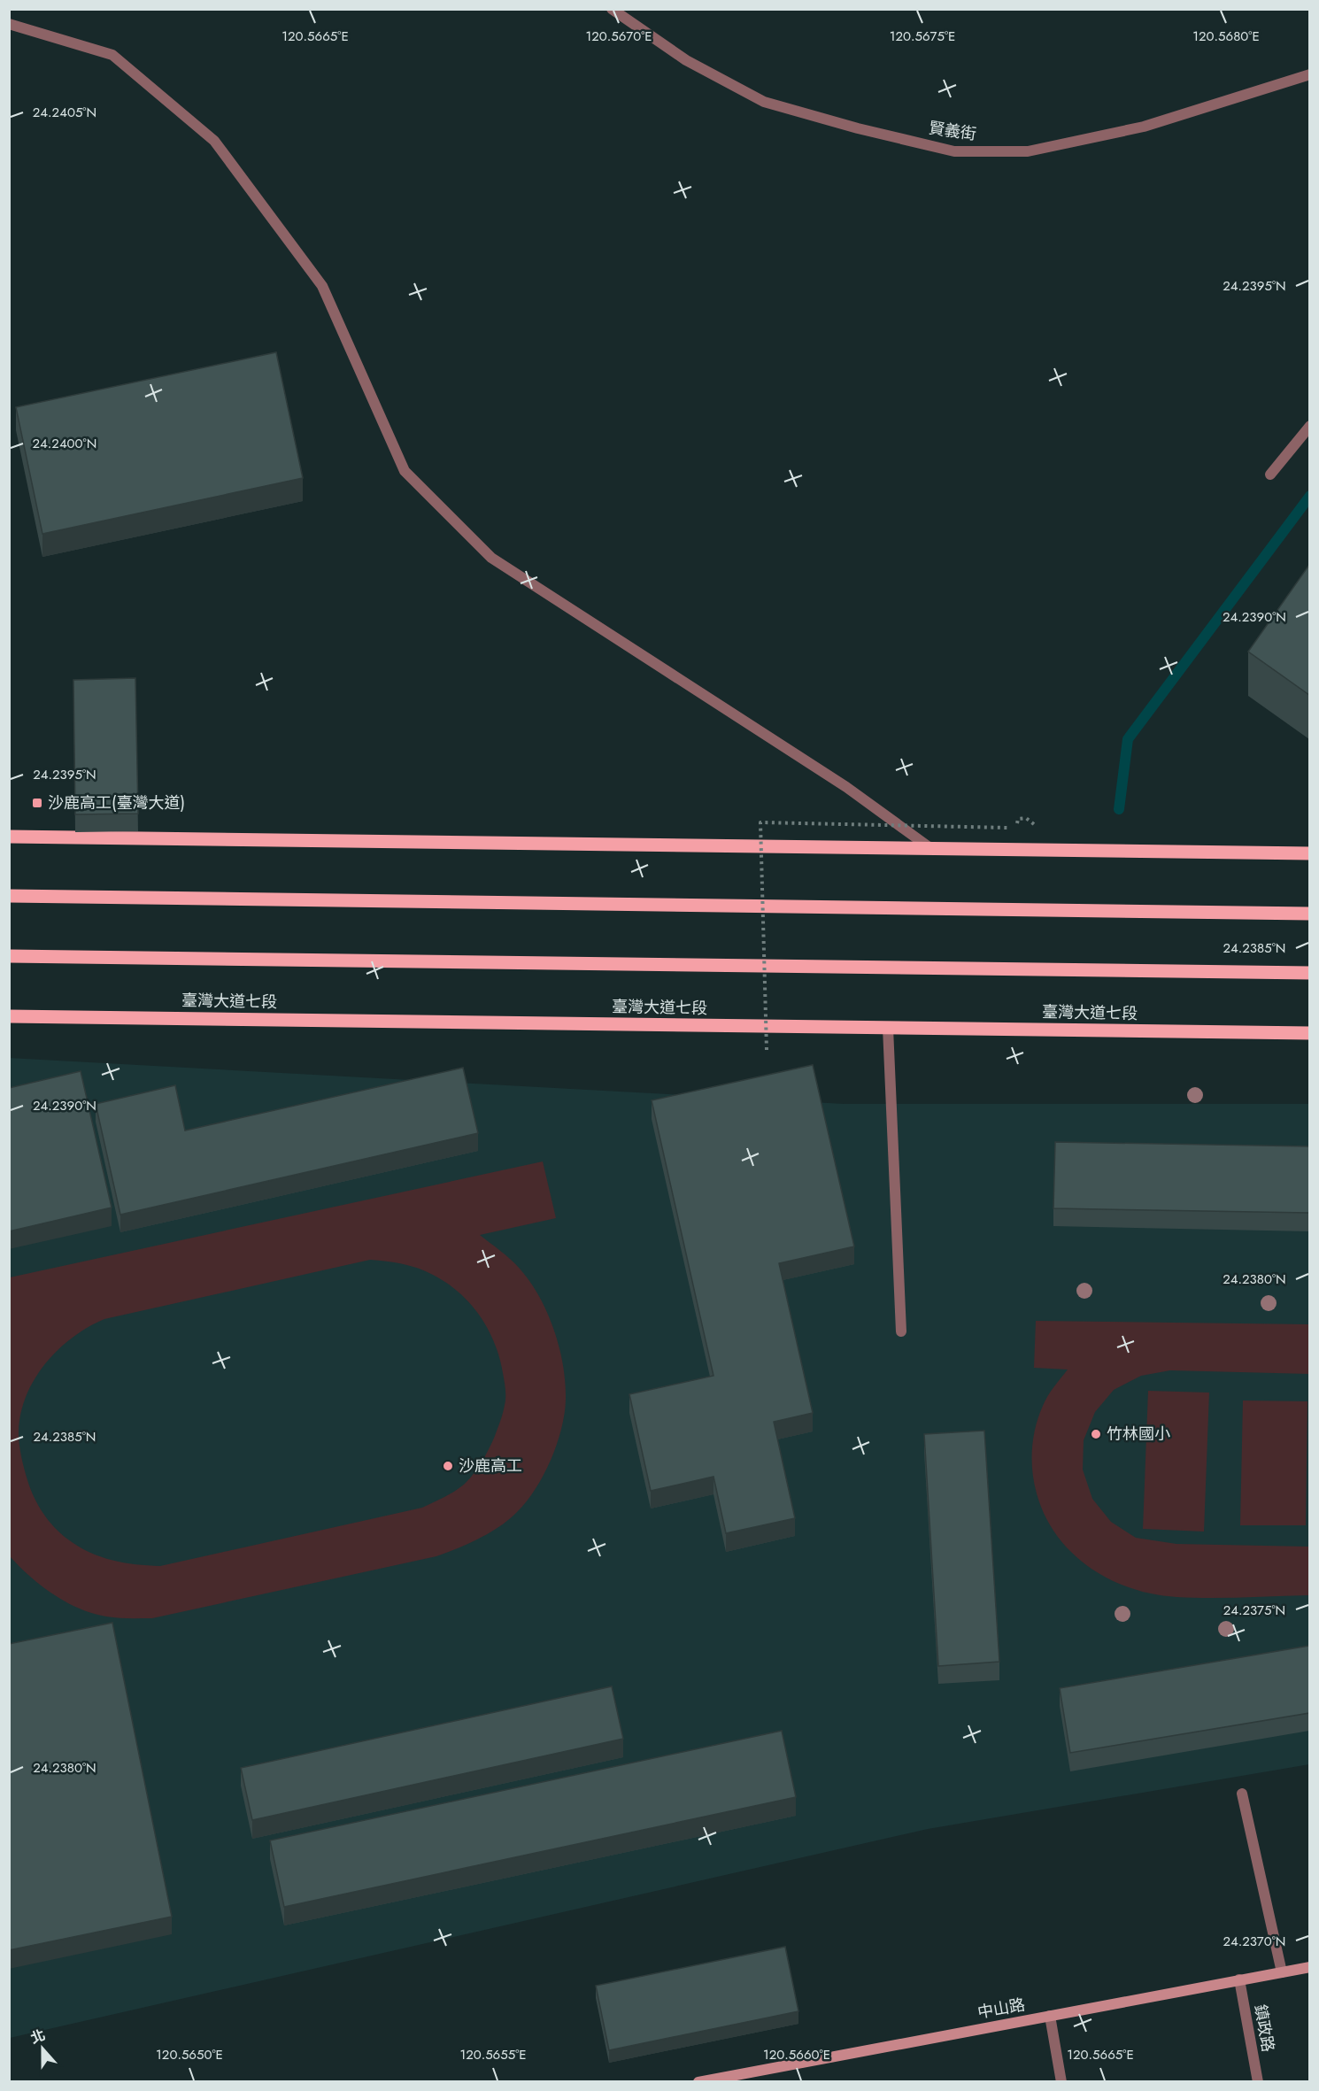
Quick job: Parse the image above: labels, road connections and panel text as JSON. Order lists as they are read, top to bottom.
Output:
{
  "streets": {
    "main road": ["臺灣大道七段"],
    "street": ["賢義街", "中山路", "鎮政路"]
  },
  "crossings": [
    ["中山路", "鎮政路"]
  ],
  "places": {
    "transit": ["沙鹿高工(臺灣大道)"],
    "other": ["竹林國小", "沙鹿高工"]
  },
  "north": "top",
  "coordinates": [
    "120.5665°E",
    "120.5670°E",
    "120.5675°E",
    "120.5680°E",
    "24.2405°N",
    "24.2395°N",
    "24.2400°N",
    "24.2390°N",
    "24.2385°N",
    "24.2380°N",
    "24.2375°N",
    "24.2370°N",
    "120.5650°E",
    "120.5655°E",
    "120.5660°E"
  ]
}
